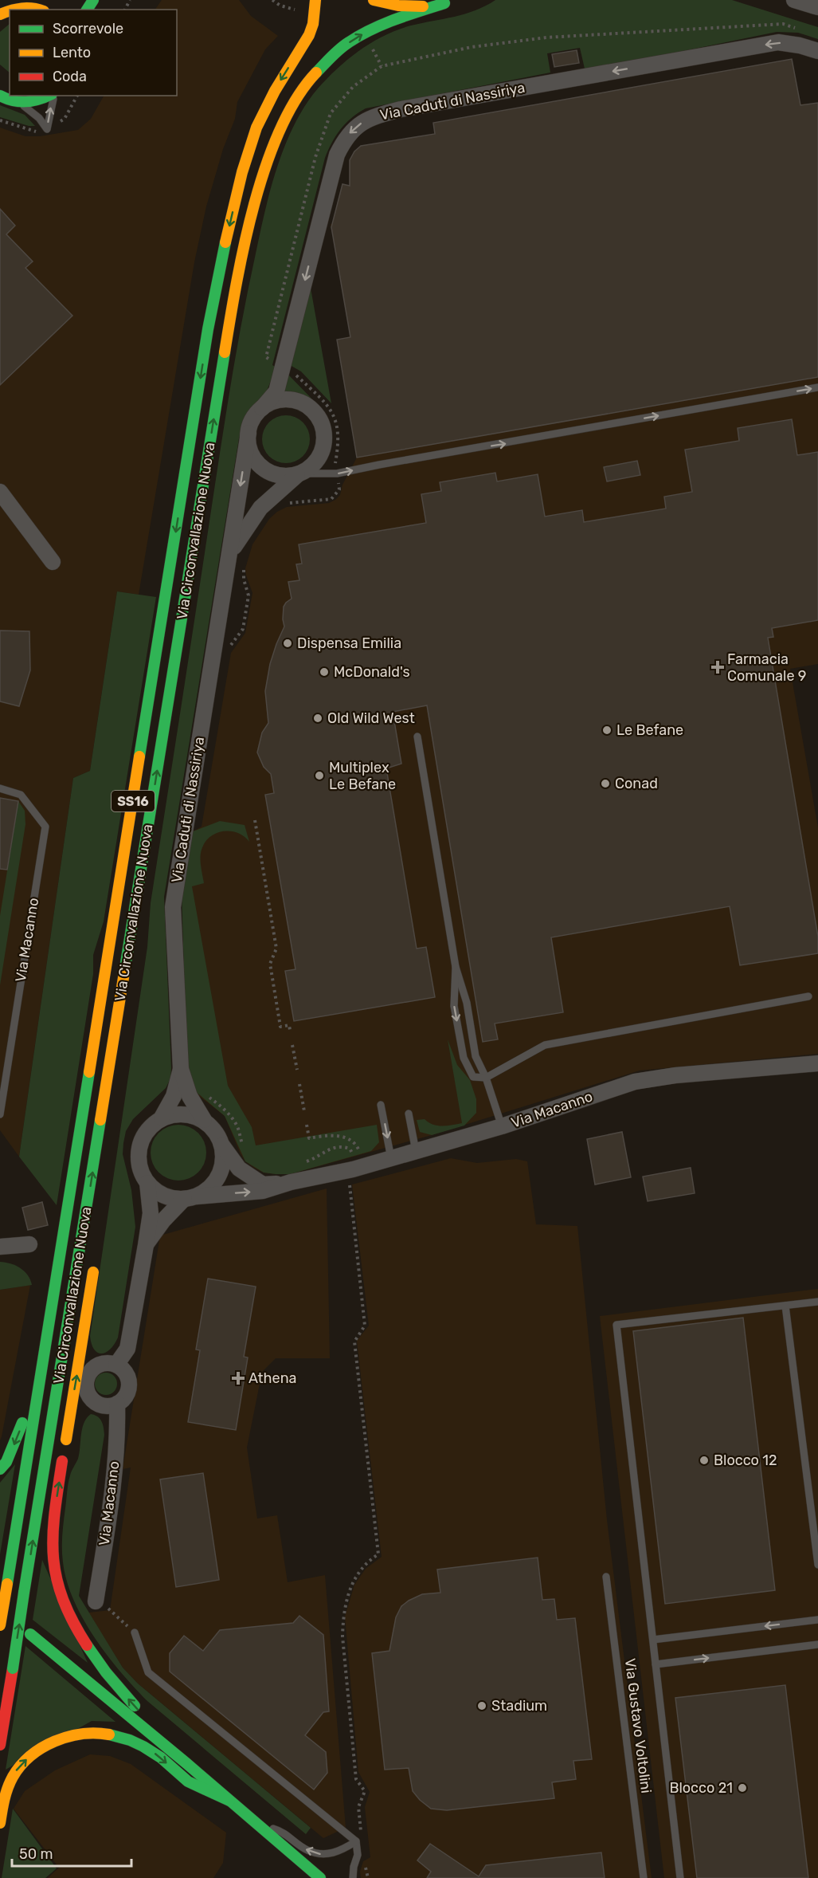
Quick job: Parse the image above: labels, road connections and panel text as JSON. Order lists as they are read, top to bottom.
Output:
{
  "streets": {
    "main road": ["Via Circonvallazione Nuova", "SS16"],
    "street": ["Via Caduti di Nassiriya", "Via Macanno"],
    "lane": ["Via Gustavo Voltolini"]
  },
  "crossings": [
    ["Via Caduti di Nassiriya", "Via Macanno"],
    ["Via Circonvallazione Nuova", "Via Macanno"]
  ],
  "one_way": ["Via Caduti di Nassiriya"],
  "places": {
    "other": [
      "Dispensa Emilia",
      "McDonald's",
      "Old Wild West",
      "Le Befane",
      "Multiplex Le Befane",
      "Conad",
      "Blocco 12",
      "Stadium",
      "Blocco 21"
    ],
    "health": ["Farmacia Comunale 9", "Athena"]
  },
  "legend": ["Scorrevole", "Lento", "Coda"],
  "scale_bar": "50 m"
}
